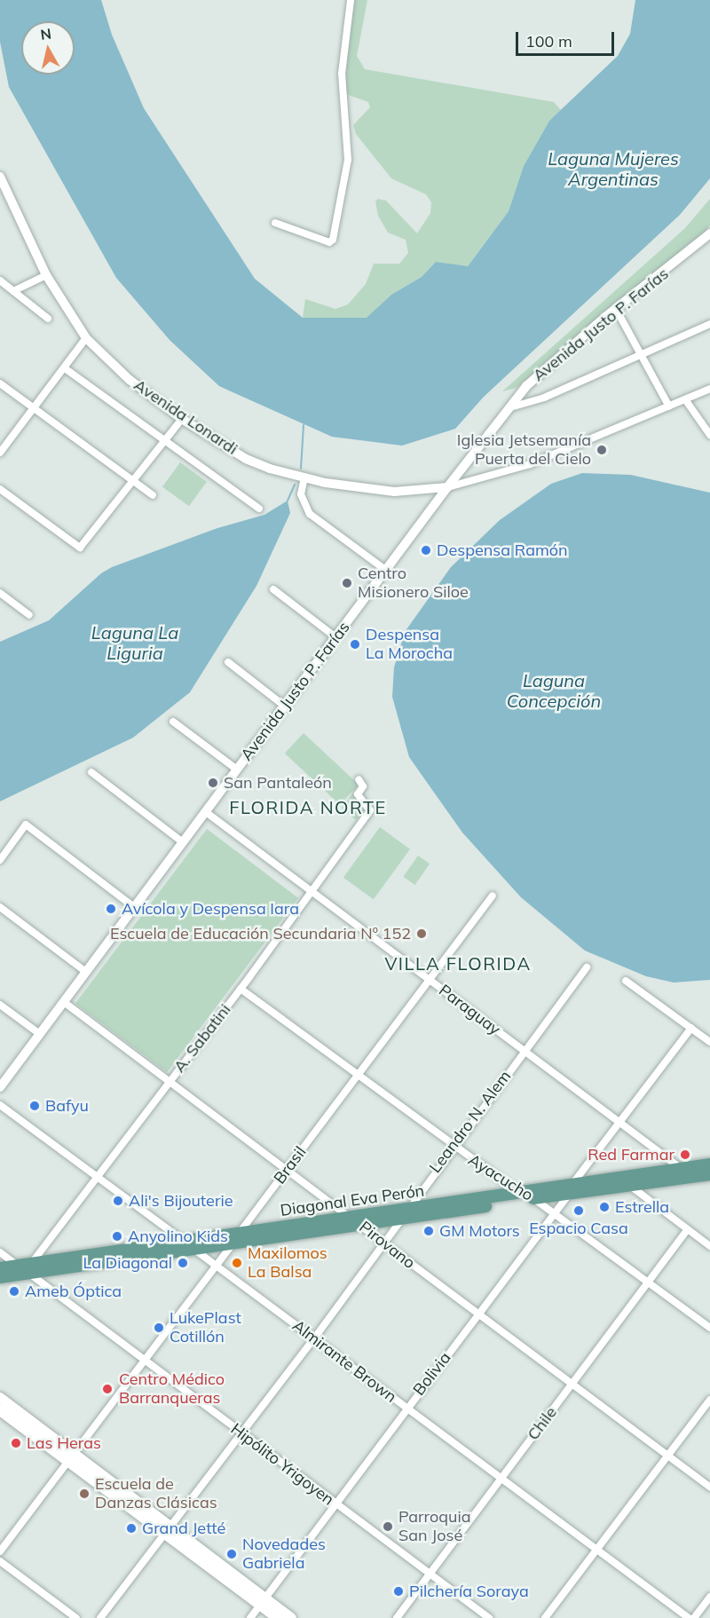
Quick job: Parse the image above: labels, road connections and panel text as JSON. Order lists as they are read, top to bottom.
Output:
{
  "streets": {
    "main road": ["Diagonal Eva Perón"],
    "street": [
      "Avenida Justo P. Farías",
      "Avenida Lonardi",
      "Paraguay",
      "A. Sabatini",
      "Leandro N. Alem",
      "Brasil",
      "Ayacucho",
      "Pirovano",
      "Almirante Brown",
      "Bolivia",
      "Chile",
      "Hipólito Yrigoyen"
    ]
  },
  "crossings": [
    ["Avenida Justo P. Farías", "Avenida Lonardi"],
    ["Avenida Justo P. Farías", "Paraguay"],
    ["Avenida Justo P. Farías", "Pirovano"],
    ["Paraguay", "A. Sabatini"],
    ["Paraguay", "Leandro N. Alem"],
    ["Paraguay", "Brasil"],
    ["Paraguay", "Diagonal Eva Perón"],
    ["Paraguay", "Bolivia"],
    ["A. Sabatini", "Ayacucho"],
    ["A. Sabatini", "Diagonal Eva Perón"],
    ["A. Sabatini", "Pirovano"],
    ["A. Sabatini", "Almirante Brown"],
    ["A. Sabatini", "Hipólito Yrigoyen"],
    ["Leandro N. Alem", "Ayacucho"],
    ["Leandro N. Alem", "Diagonal Eva Perón"],
    ["Leandro N. Alem", "Pirovano"],
    ["Leandro N. Alem", "Almirante Brown"],
    ["Leandro N. Alem", "Hipólito Yrigoyen"],
    ["Brasil", "Ayacucho"],
    ["Brasil", "Diagonal Eva Perón"],
    ["Brasil", "Pirovano"],
    ["Brasil", "Almirante Brown"],
    ["Brasil", "Hipólito Yrigoyen"],
    ["Ayacucho", "Diagonal Eva Perón"],
    ["Ayacucho", "Bolivia"],
    ["Ayacucho", "Chile"],
    ["Diagonal Eva Perón", "Pirovano"],
    ["Diagonal Eva Perón", "Almirante Brown"],
    ["Diagonal Eva Perón", "Bolivia"],
    ["Diagonal Eva Perón", "Hipólito Yrigoyen"],
    ["Pirovano", "Bolivia"],
    ["Pirovano", "Chile"],
    ["Almirante Brown", "Bolivia"],
    ["Almirante Brown", "Chile"],
    ["Bolivia", "Hipólito Yrigoyen"],
    ["Chile", "Hipólito Yrigoyen"]
  ],
  "districts": ["FLORIDA NORTE", "VILLA FLORIDA"],
  "water": ["Laguna Mujeres Argentinas", "Laguna La Liguria", "Laguna Concepción"],
  "places": [
    "Iglesia Jetsemanía Puerta del Cielo",
    "Despensa Ramón",
    "Centro Misionero Siloe",
    "Despensa La Morocha",
    "San Pantaleón",
    "Avícola y Despensa Iara",
    "Escuela de Educación Secundaria Nº 152",
    "Bafyu",
    "Red Farmar",
    "Ali's Bijouterie",
    "Estrella",
    "Espacio Casa",
    "GM Motors",
    "Anyolino Kids",
    "La Diagonal",
    "Maxilomos La Balsa",
    "Ameb Óptica",
    "LukePlast Cotillón",
    "Centro Médico Barranqueras",
    "Las Heras",
    "Escuela de Danzas Clásicas",
    "Parroquia San José",
    "Grand Jetté",
    "Novedades Gabriela",
    "Pilchería Soraya"
  ],
  "scale_bar": "100 m",
  "north": "top"
}
